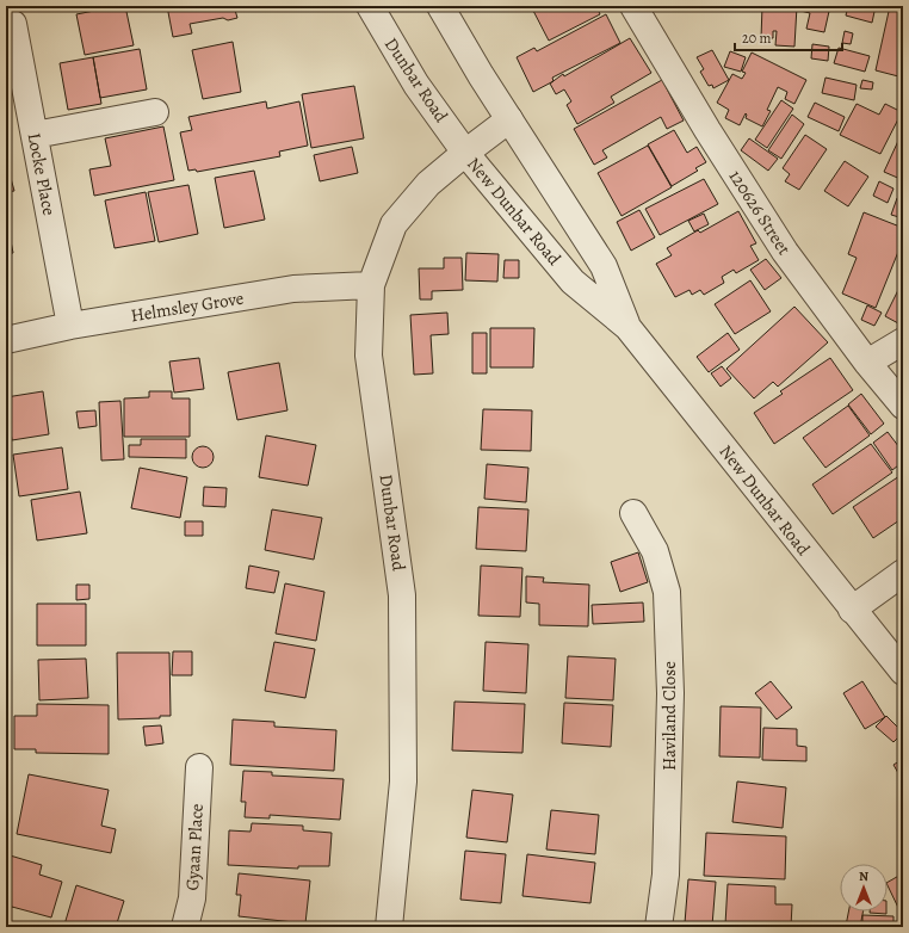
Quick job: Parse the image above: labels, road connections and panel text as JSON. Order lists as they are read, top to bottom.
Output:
{
  "streets": {
    "street": [
      "Dunbar Road",
      "Locke Place",
      "New Dunbar Road",
      "120626 Street",
      "Helmsley Grove",
      "Haviland Close",
      "Gyaan Place"
    ]
  },
  "crossings": [
    ["Dunbar Road", "New Dunbar Road"],
    ["Dunbar Road", "Helmsley Grove"],
    ["Locke Place", "Helmsley Grove"]
  ],
  "scale_bar": "20 m",
  "north": "top"
}
